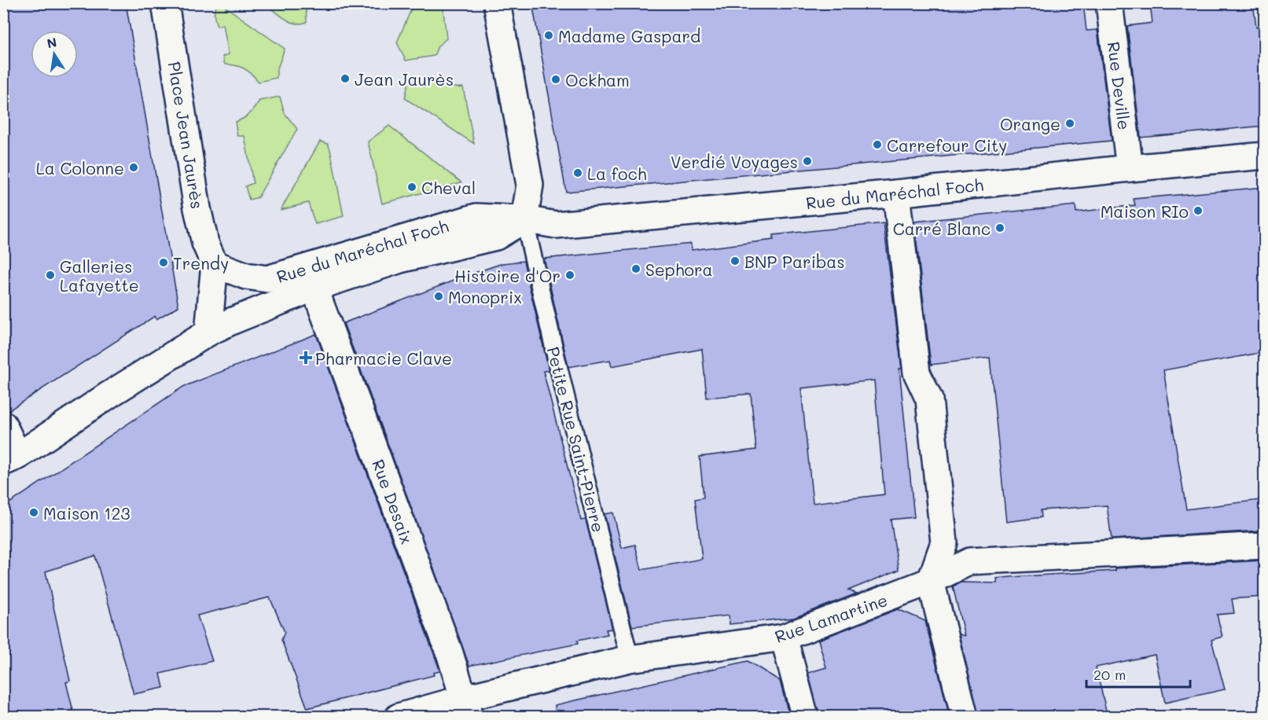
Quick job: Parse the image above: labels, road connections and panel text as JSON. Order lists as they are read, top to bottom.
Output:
{
  "streets": {
    "street": [
      "Rue Deville",
      "Place Jean Jaurès",
      "Rue du Maréchal Foch",
      "Rue Desaix",
      "Rue Lamartine"
    ],
    "lane": ["Petite Rue Saint-Pierre"]
  },
  "crossings": [
    ["Rue Deville", "Rue du Maréchal Foch"],
    ["Place Jean Jaurès", "Rue du Maréchal Foch"],
    ["Rue du Maréchal Foch", "Petite Rue Saint-Pierre"],
    ["Rue du Maréchal Foch", "Rue Desaix"],
    ["Petite Rue Saint-Pierre", "Rue Lamartine"],
    ["Rue Desaix", "Rue Lamartine"]
  ],
  "places": {
    "other": [
      "Madame Gaspard",
      "Jean Jaurès",
      "Ockham",
      "Orange",
      "Carrefour City",
      "Verdié Voyages",
      "La Colonne",
      "La foch",
      "Cheval",
      "Maison RIo",
      "Carré Blanc",
      "BNP Paribas",
      "Trendy",
      "Sephora",
      "Galleries Lafayette",
      "Histoire d'Or",
      "Monoprix",
      "Maison 123"
    ],
    "health": ["Pharmacie Clave"]
  },
  "scale_bar": "20 m",
  "north": "top"
}
